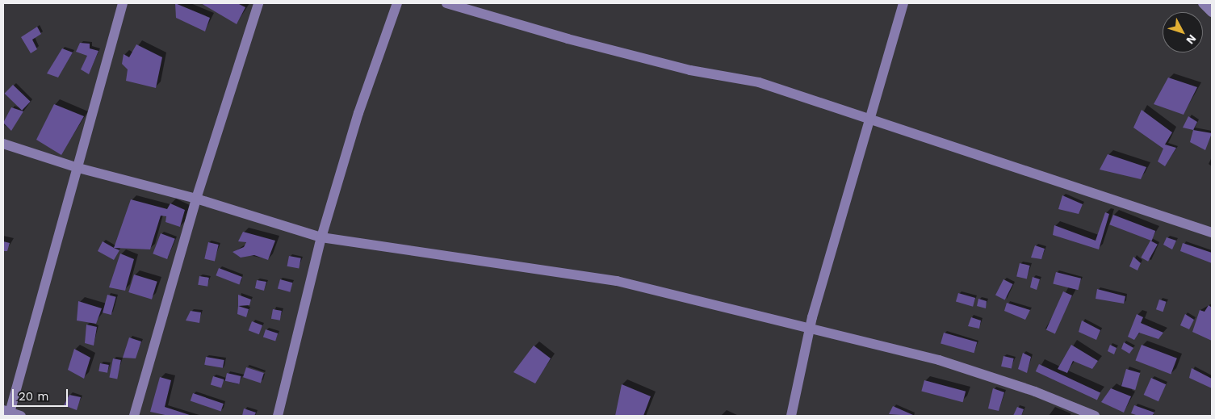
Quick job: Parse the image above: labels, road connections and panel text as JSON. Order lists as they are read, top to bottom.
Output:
{
  "scale_bar": "20 m",
  "north": "bottom right"
}
